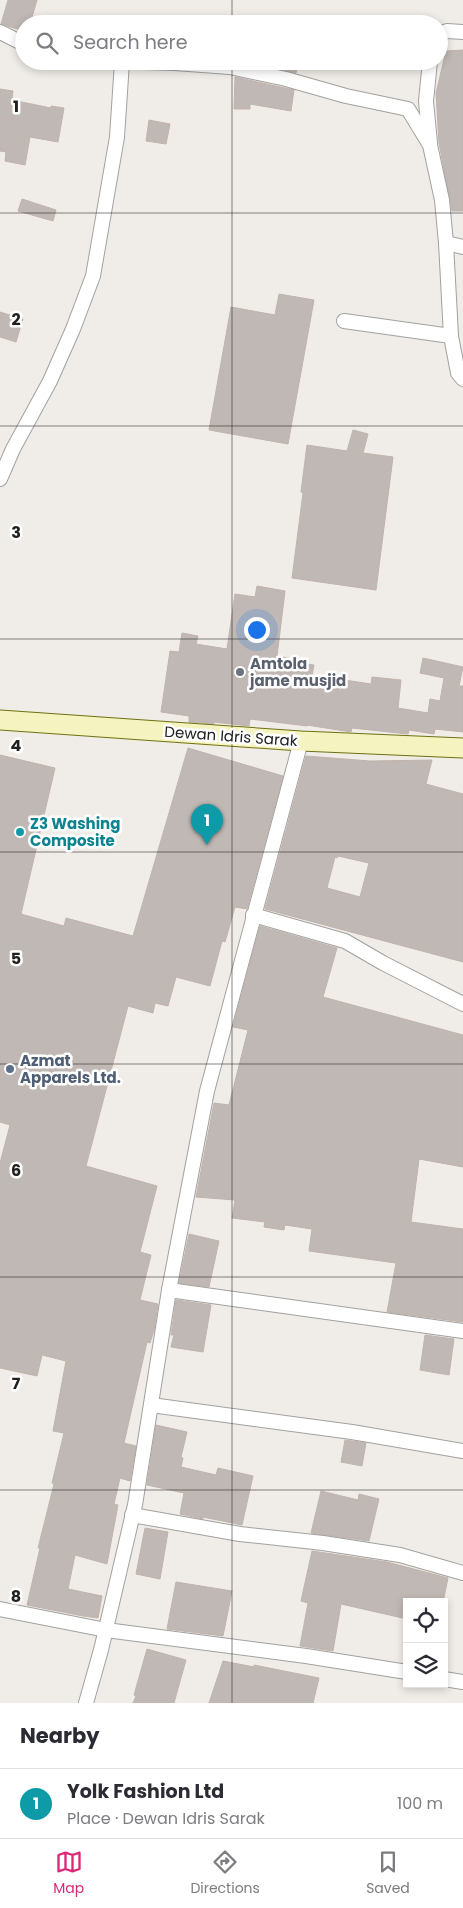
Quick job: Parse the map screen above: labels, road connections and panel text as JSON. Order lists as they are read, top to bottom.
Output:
{
  "streets": {
    "main road": ["Dewan Idris Sarak"]
  },
  "places": ["Amtola jame musjid", "Z3 Washing Composite", "Azmat Apparels Ltd."],
  "page": {
    "search": "Search here",
    "pins": "1",
    "heading": "Nearby",
    "list": [
      {
        "mark": "1",
        "name": "Yolk Fashion Ltd",
        "note": "Place · Dewan Idris Sarak",
        "value": "100 m"
      }
    ],
    "nav": ["Map", "Directions", "Saved"]
  },
  "grid": {
    "rows": [
      "1",
      "2",
      "3",
      "4",
      "5",
      "6",
      "7",
      "8"
    ]
  }
}
